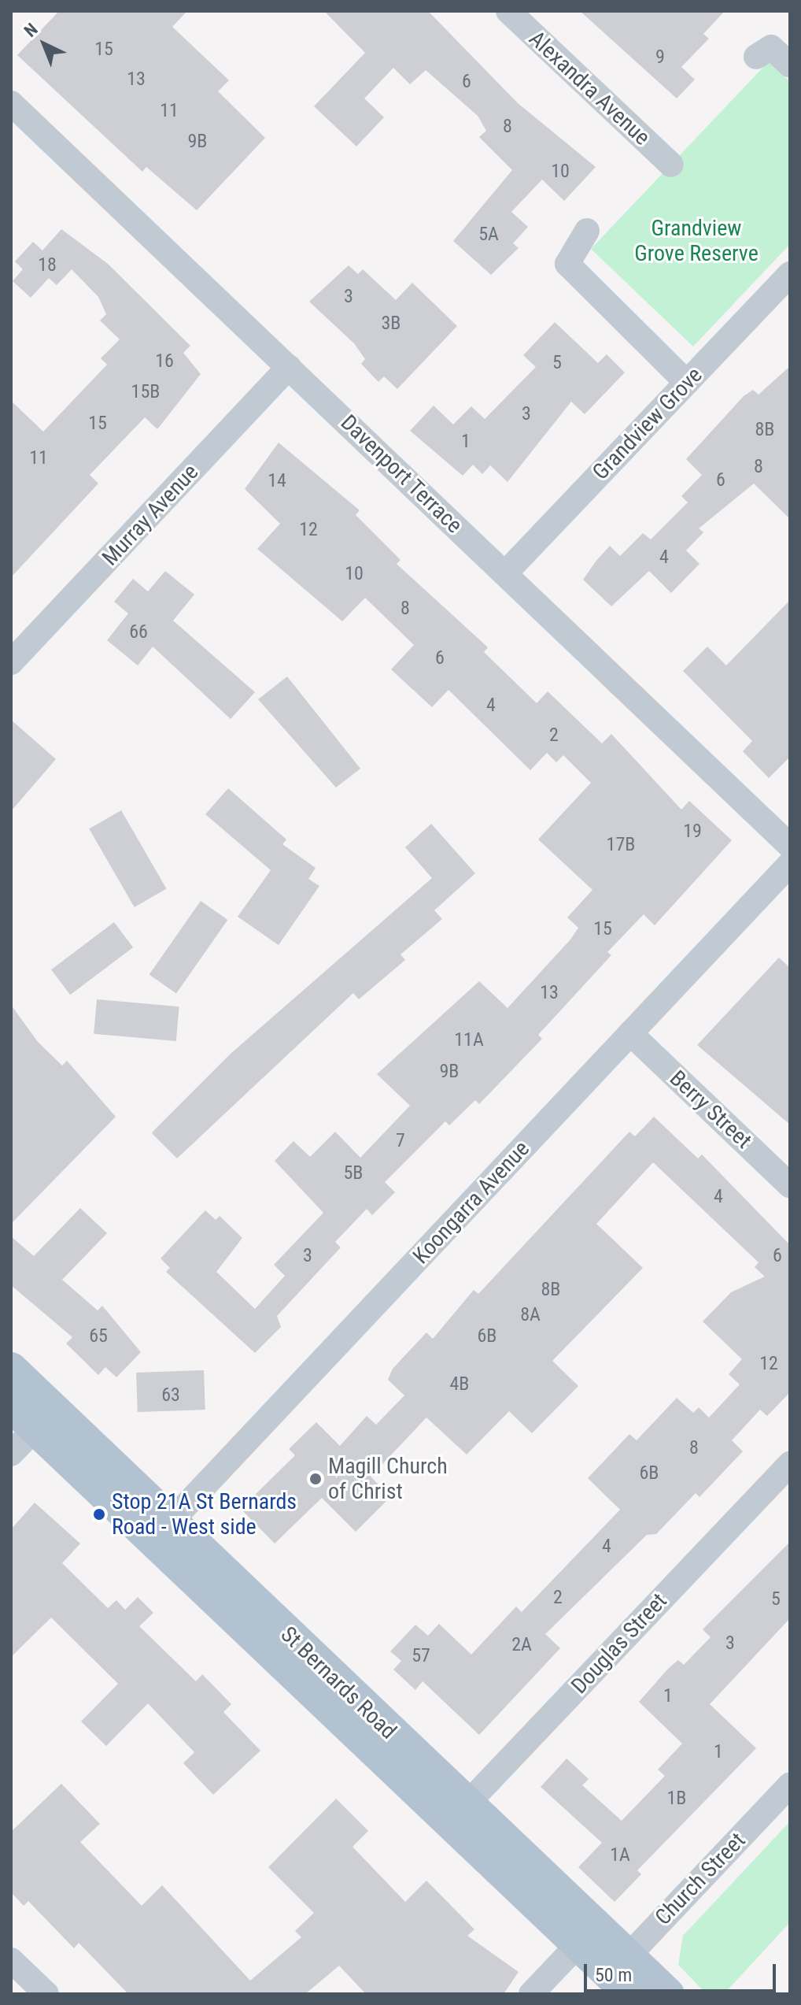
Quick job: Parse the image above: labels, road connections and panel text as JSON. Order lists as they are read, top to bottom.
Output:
{
  "streets": {
    "main road": ["St Bernards Road"],
    "street": [
      "Alexandra Avenue",
      "Grandview Grove",
      "Davenport Terrace",
      "Murray Avenue",
      "Berry Street",
      "Koongarra Avenue",
      "Douglas Street",
      "Church Street"
    ]
  },
  "crossings": [
    ["Grandview Grove", "Davenport Terrace"],
    ["Davenport Terrace", "Murray Avenue"],
    ["Berry Street", "Koongarra Avenue"],
    ["Koongarra Avenue", "St Bernards Road"],
    ["Douglas Street", "St Bernards Road"],
    ["St Bernards Road", "Church Street"]
  ],
  "parks": ["Grandview Grove Reserve"],
  "places": ["Magill Church of Christ", "Stop 21A St Bernards Road - West side"],
  "house_numbers": [
    "15",
    "9",
    "13",
    "6",
    "11",
    "8",
    "9B",
    "10",
    "5A",
    "18",
    "3",
    "3B",
    "16",
    "5",
    "15B",
    "3",
    "15",
    "8B",
    "1",
    "11",
    "8",
    "6",
    "14",
    "12",
    "4",
    "10",
    "8",
    "66",
    "6",
    "4",
    "2",
    "19",
    "17B",
    "15",
    "13",
    "11A",
    "9B",
    "7",
    "5B",
    "4",
    "3",
    "6",
    "8B",
    "8A",
    "65",
    "6B",
    "12",
    "4B",
    "63",
    "8",
    "6B",
    "4",
    "2",
    "5",
    "3",
    "2A",
    "57",
    "1",
    "1",
    "1B",
    "1A"
  ],
  "scale_bar": "50 m",
  "north": "top left"
}
